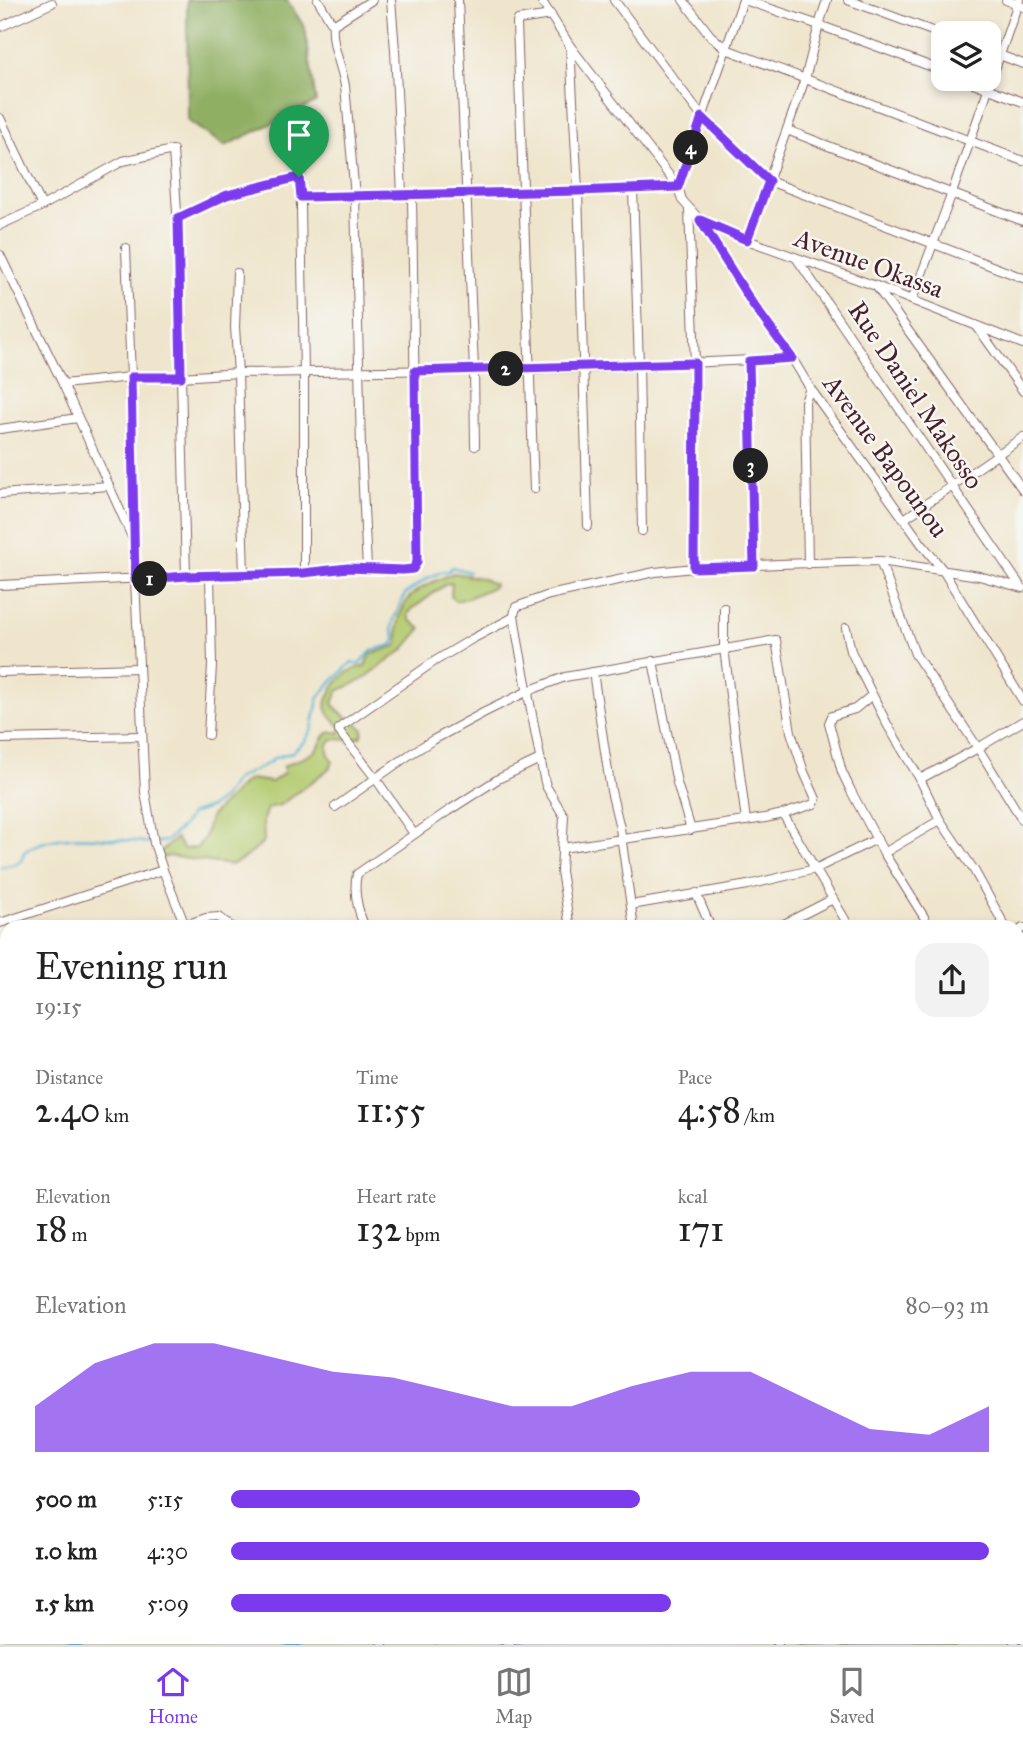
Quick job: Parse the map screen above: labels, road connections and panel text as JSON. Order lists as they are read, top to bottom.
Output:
{
  "streets": {
    "street": ["Avenue Okassa", "Rue Daniel Makosso", "Avenue Bapounou"]
  },
  "crossings": [
    ["Avenue Okassa", "Rue Daniel Makosso"],
    ["Avenue Okassa", "Avenue Bapounou"]
  ],
  "page": {
    "pins": [
      "4",
      "2",
      "3",
      "1"
    ],
    "heading": ["Evening run", "19:15"],
    "stats": [
      ["Distance", "2.40 km"],
      ["Time", "11:55"],
      ["Pace", "4:58 /km"],
      ["Elevation", "18 m"],
      ["Heart rate", "132 bpm"],
      ["kcal", "171"]
    ],
    "chart": ["Elevation", "80–93 m"],
    "list": [
      {
        "name": "500 m",
        "note": "5:15"
      },
      {
        "name": "1.0 km",
        "note": "4:30"
      },
      {
        "name": "1.5 km",
        "note": "5:09"
      }
    ],
    "tabs": ["Home", "Map", "Saved"]
  }
}
